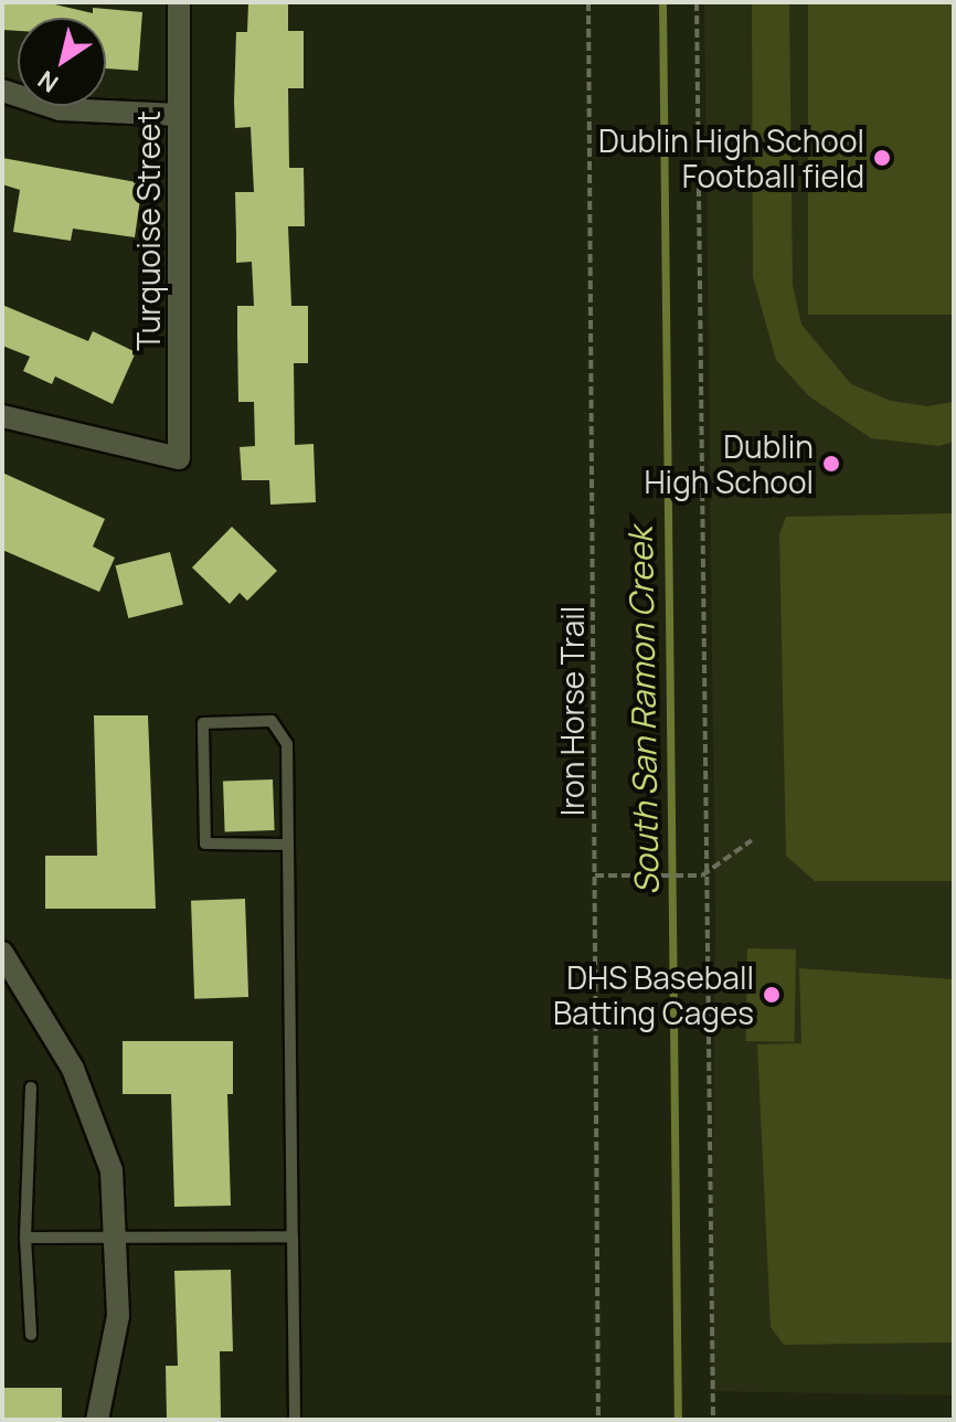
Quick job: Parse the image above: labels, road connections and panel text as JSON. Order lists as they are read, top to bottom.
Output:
{
  "streets": {
    "street": ["Turquoise Street"],
    "path": ["Iron Horse Trail"]
  },
  "water": ["South San Ramon Creek"],
  "places": ["Dublin High School Football field", "Dublin High School", "DHS Baseball Batting Cages"],
  "north": "bottom left"
}
